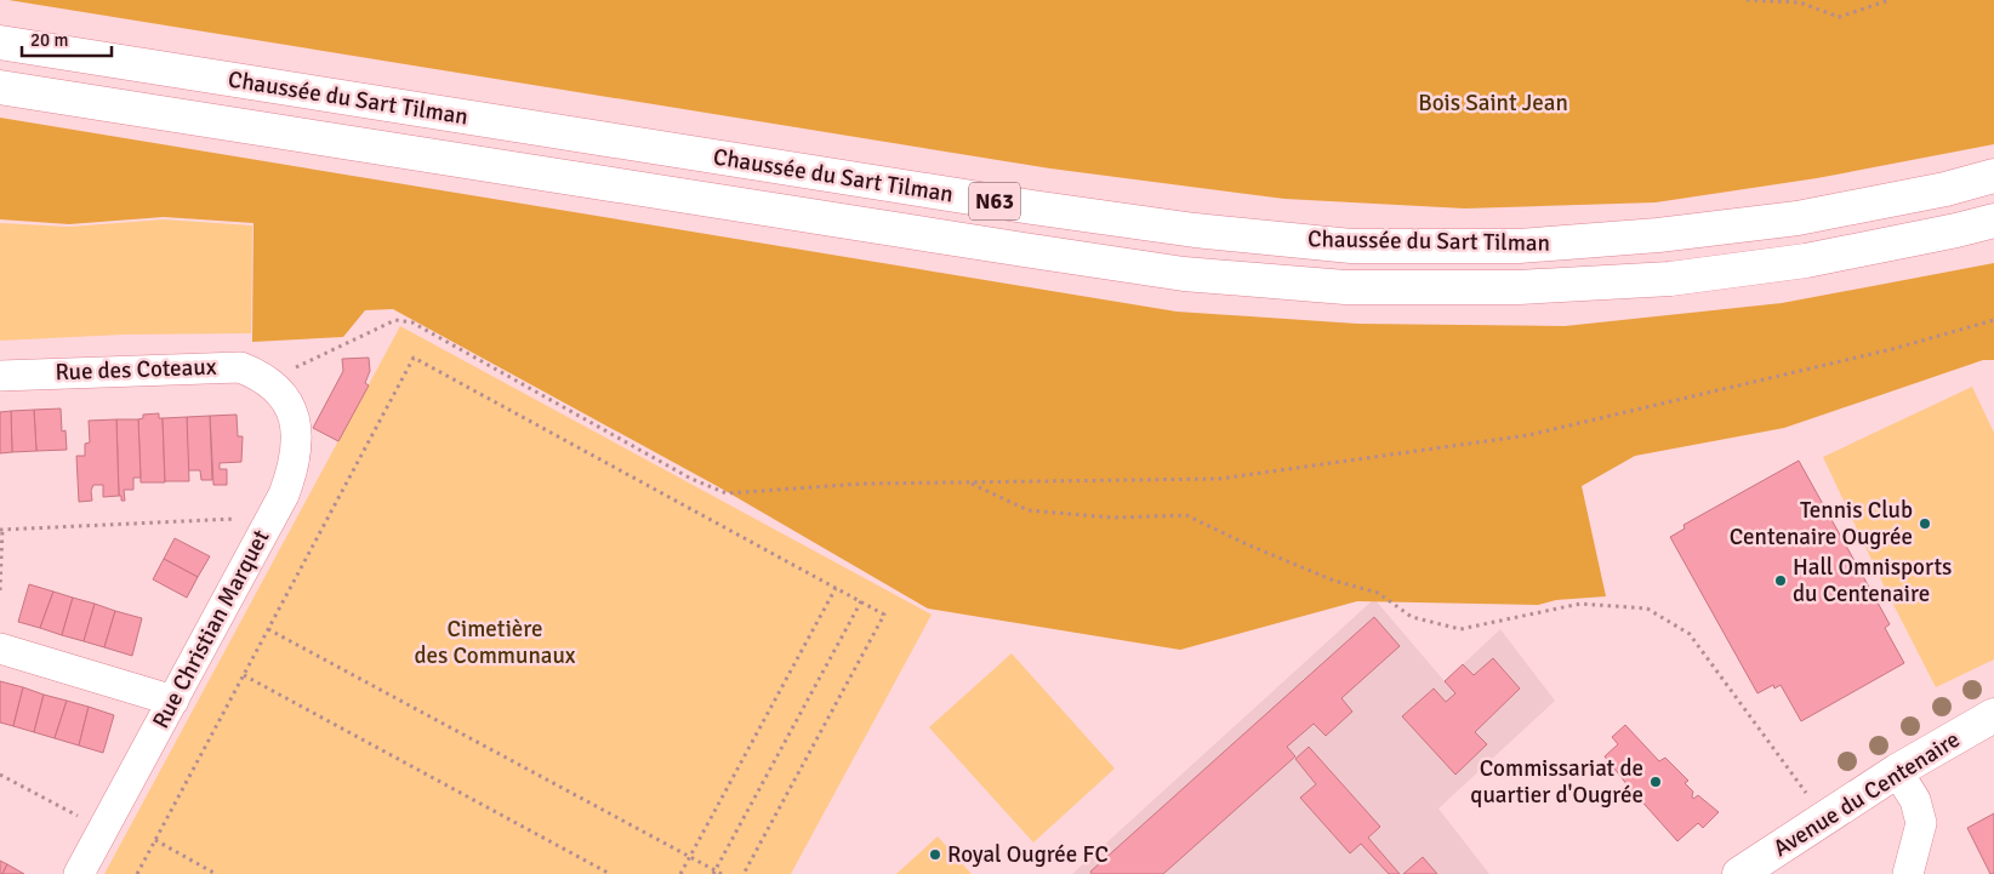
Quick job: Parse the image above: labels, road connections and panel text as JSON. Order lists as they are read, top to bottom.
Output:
{
  "streets": {
    "main road": ["Chaussée du Sart Tilman", "N63", "Avenue du Centenaire"],
    "street": ["Rue des Coteaux", "Rue Christian Marquet"]
  },
  "crossings": [
    ["Rue des Coteaux", "Rue Christian Marquet"]
  ],
  "parks": ["Bois Saint Jean", "Cimetière des Communaux"],
  "places": [
    "Tennis Club Centenaire Ougrée",
    "Hall Omnisports du Centenaire",
    "Commissariat de quartier d'Ougrée",
    "Royal Ougrée FC"
  ],
  "scale_bar": "20 m"
}
